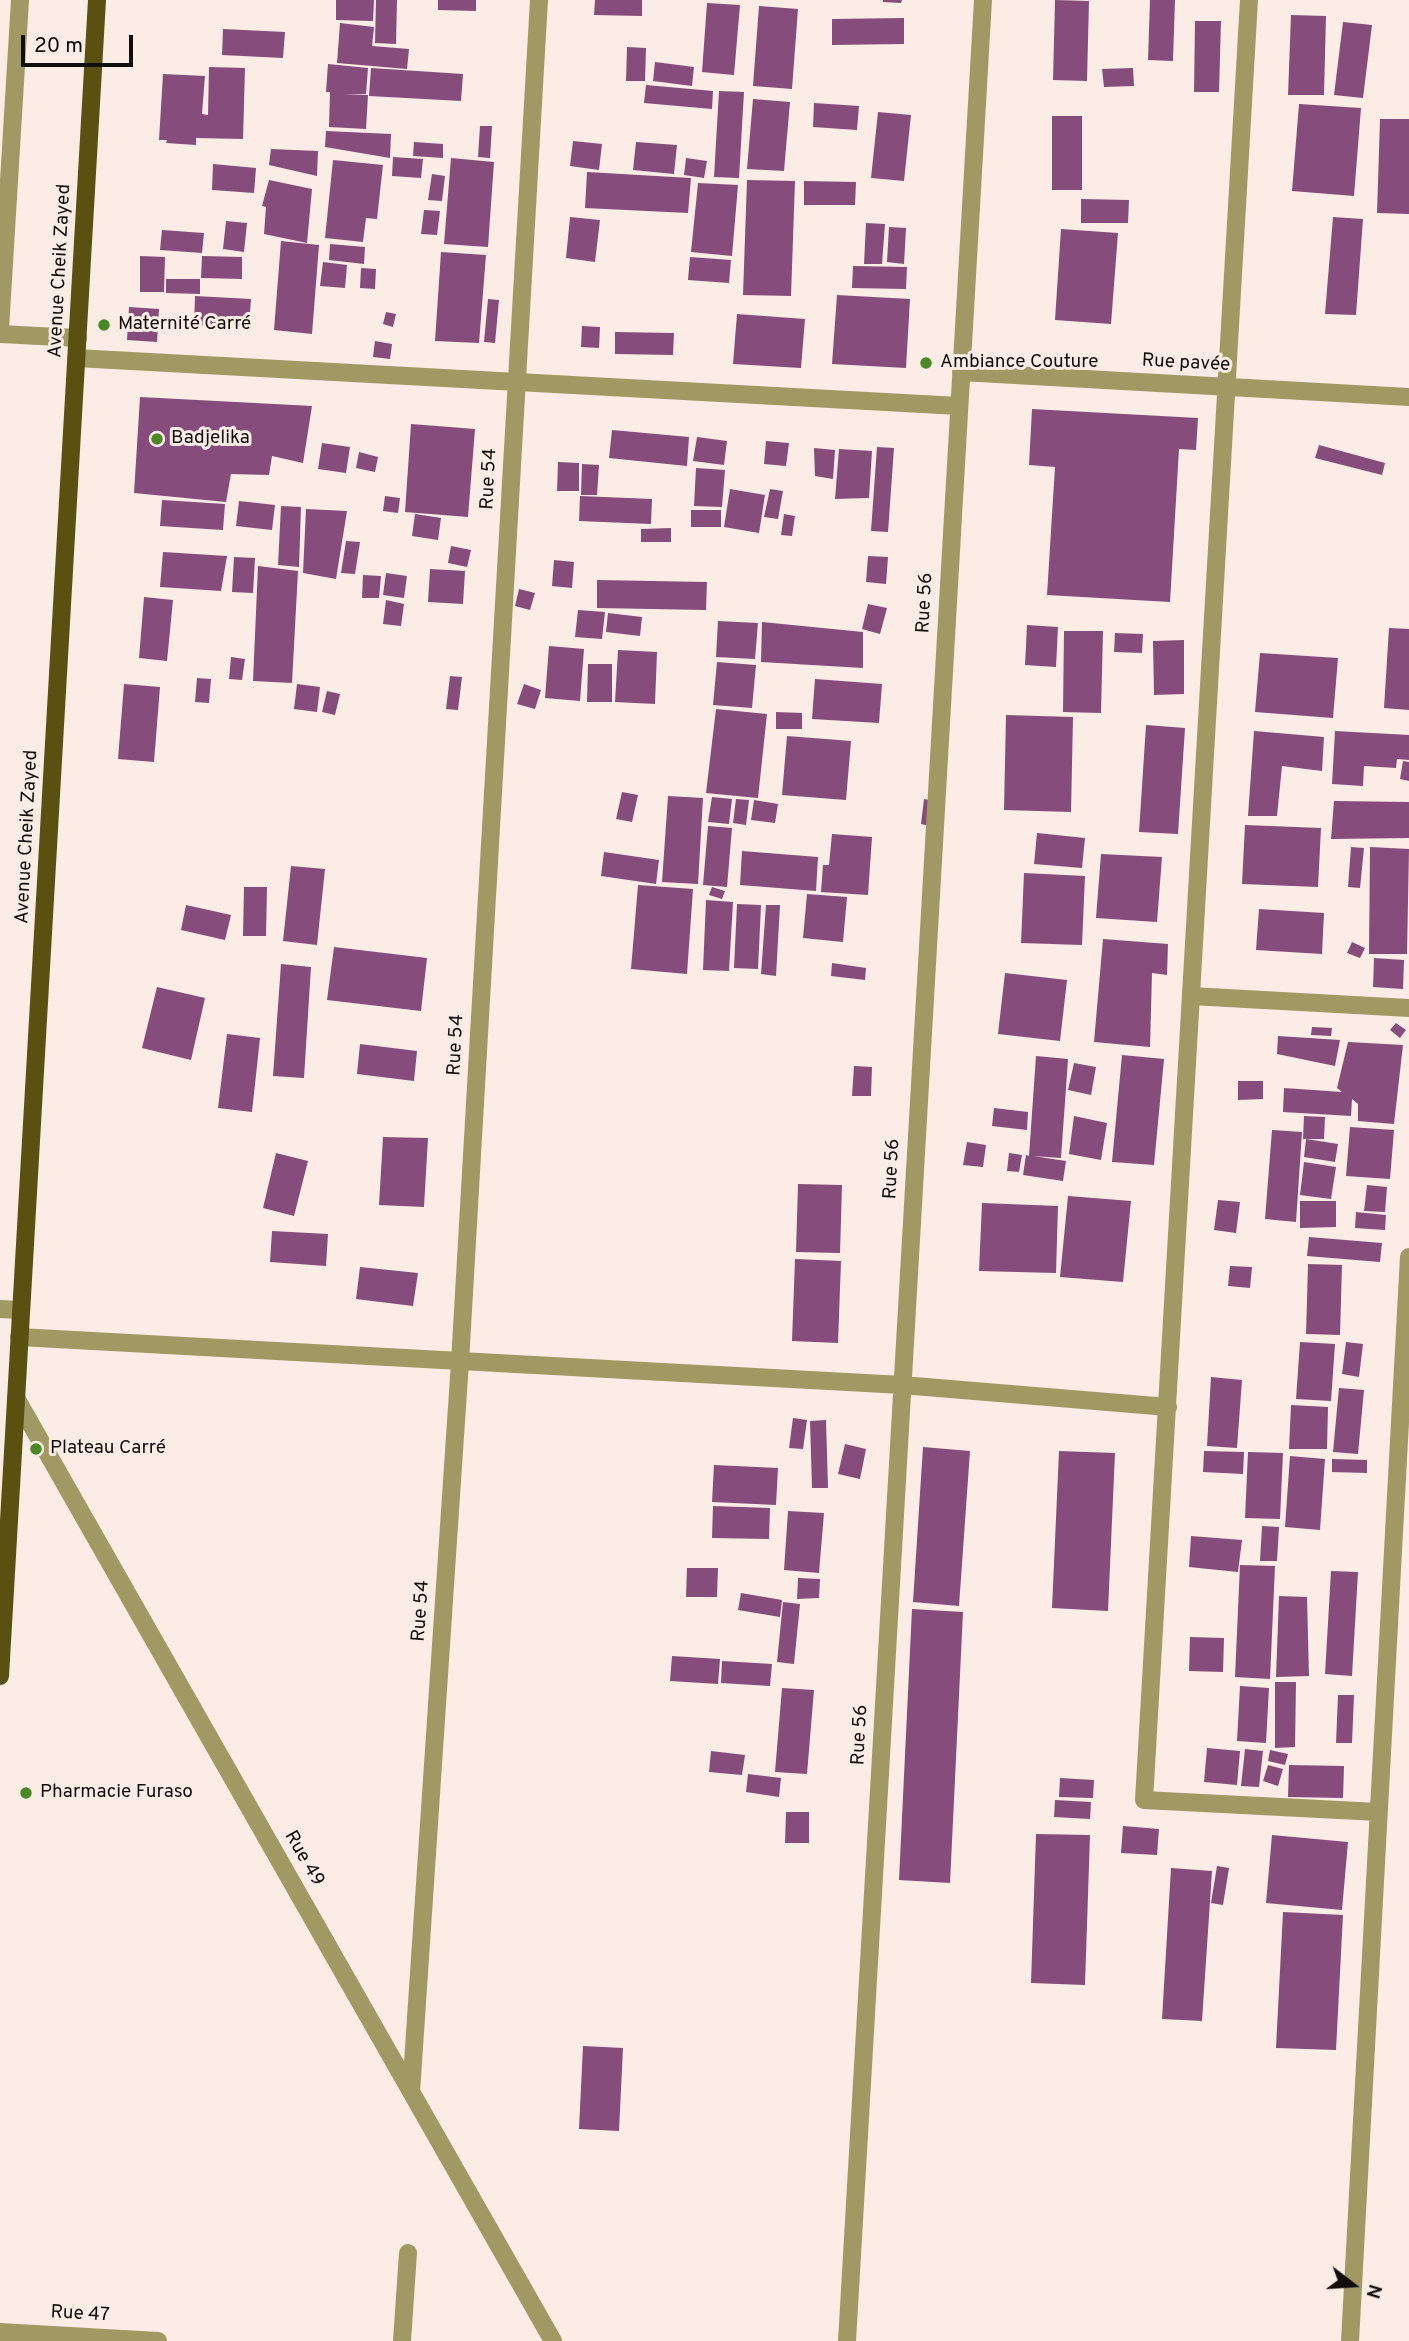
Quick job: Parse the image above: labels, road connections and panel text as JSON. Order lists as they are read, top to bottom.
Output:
{
  "streets": {
    "main road": ["Avenue Cheik Zayed"],
    "street": [
      "Rue pavée",
      "Rue 54",
      "Rue 56",
      "Rue 49",
      "Rue 47"
    ]
  },
  "crossings": [
    ["Avenue Cheik Zayed", "Rue 49"],
    ["Rue pavée", "Rue 56"],
    ["Rue 54", "Rue 49"]
  ],
  "places": [
    "Maternité Carré",
    "Ambiance Couture",
    "Badjelika",
    "Plateau Carré",
    "Pharmacie Furaso"
  ],
  "scale_bar": "20 m",
  "north": "right"
}
